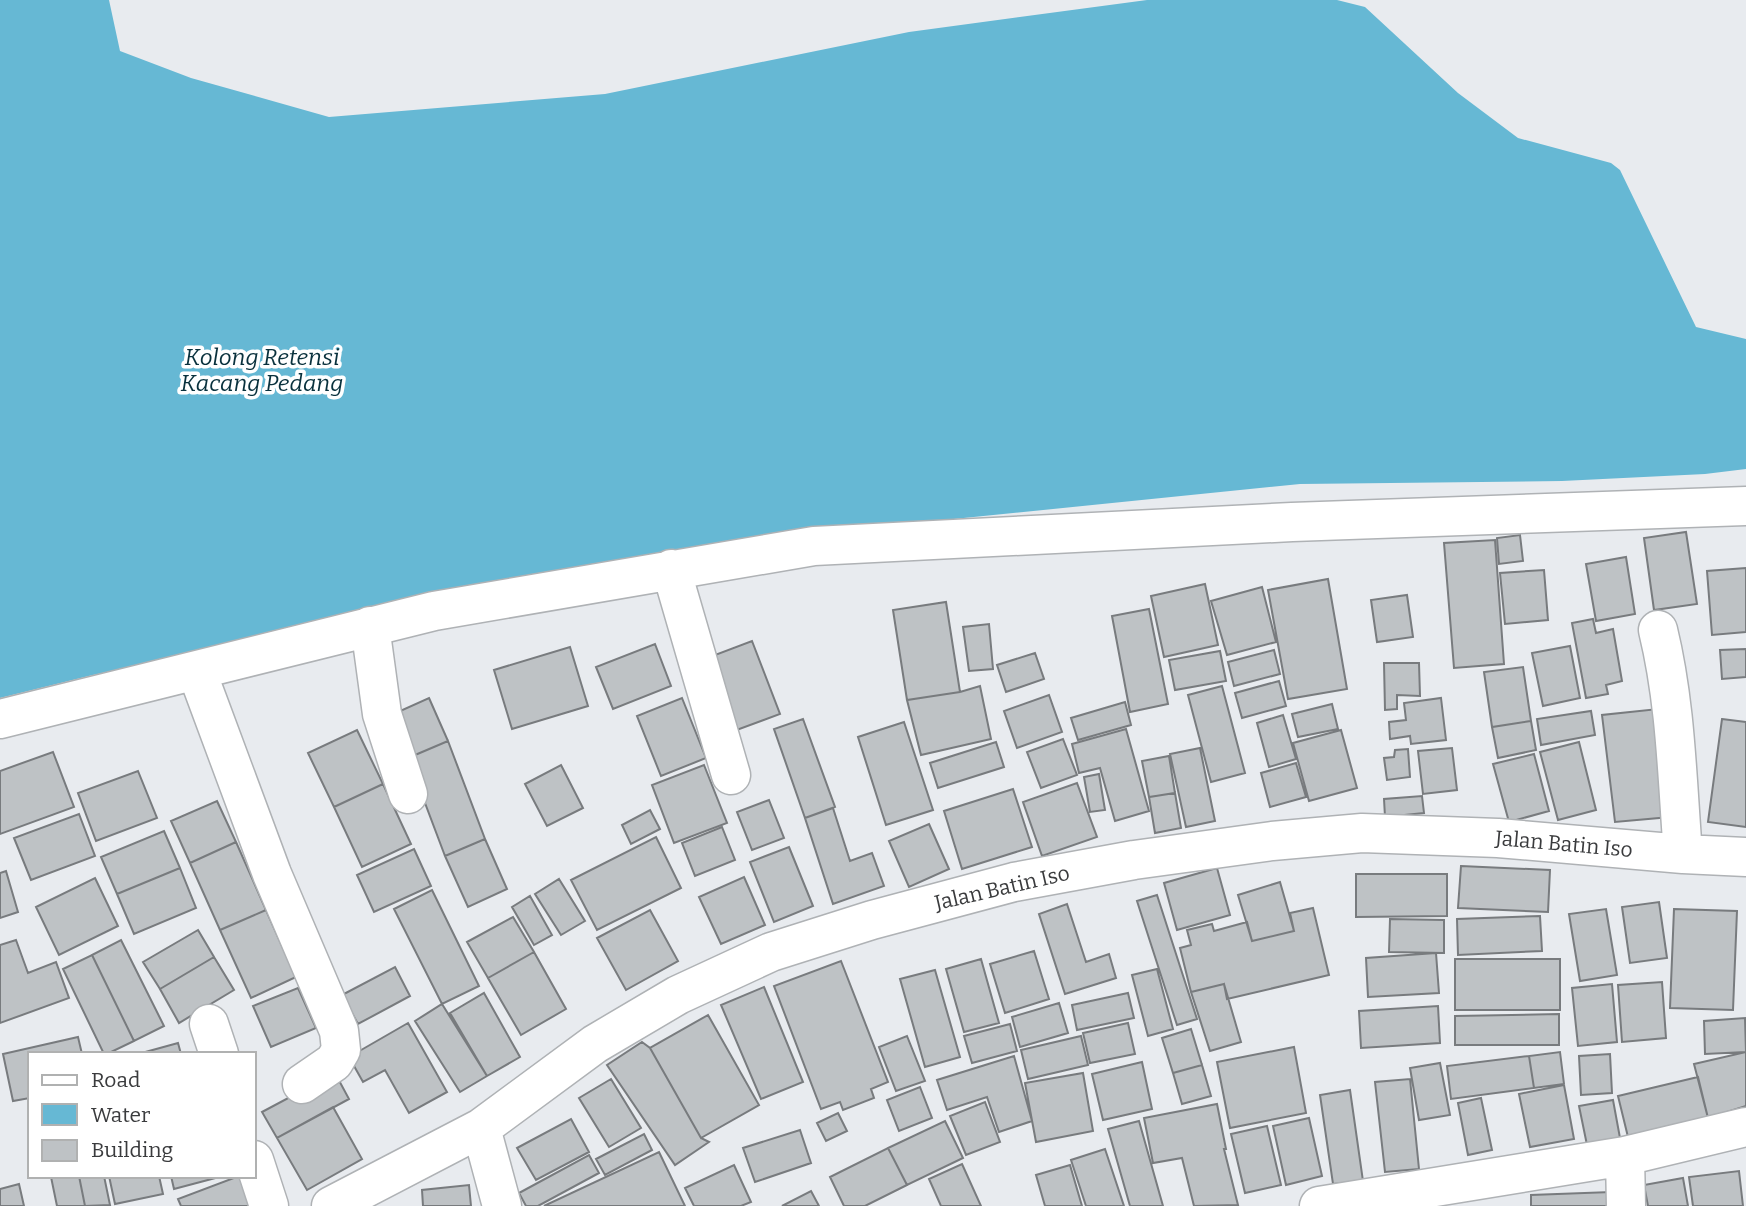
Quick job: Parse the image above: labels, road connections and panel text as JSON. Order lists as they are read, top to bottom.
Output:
{
  "streets": {
    "street": ["Jalan Batin Iso"]
  },
  "water": ["Kolong Retensi Kacang Pedang"],
  "legend": ["Road", "Water", "Building"]
}
